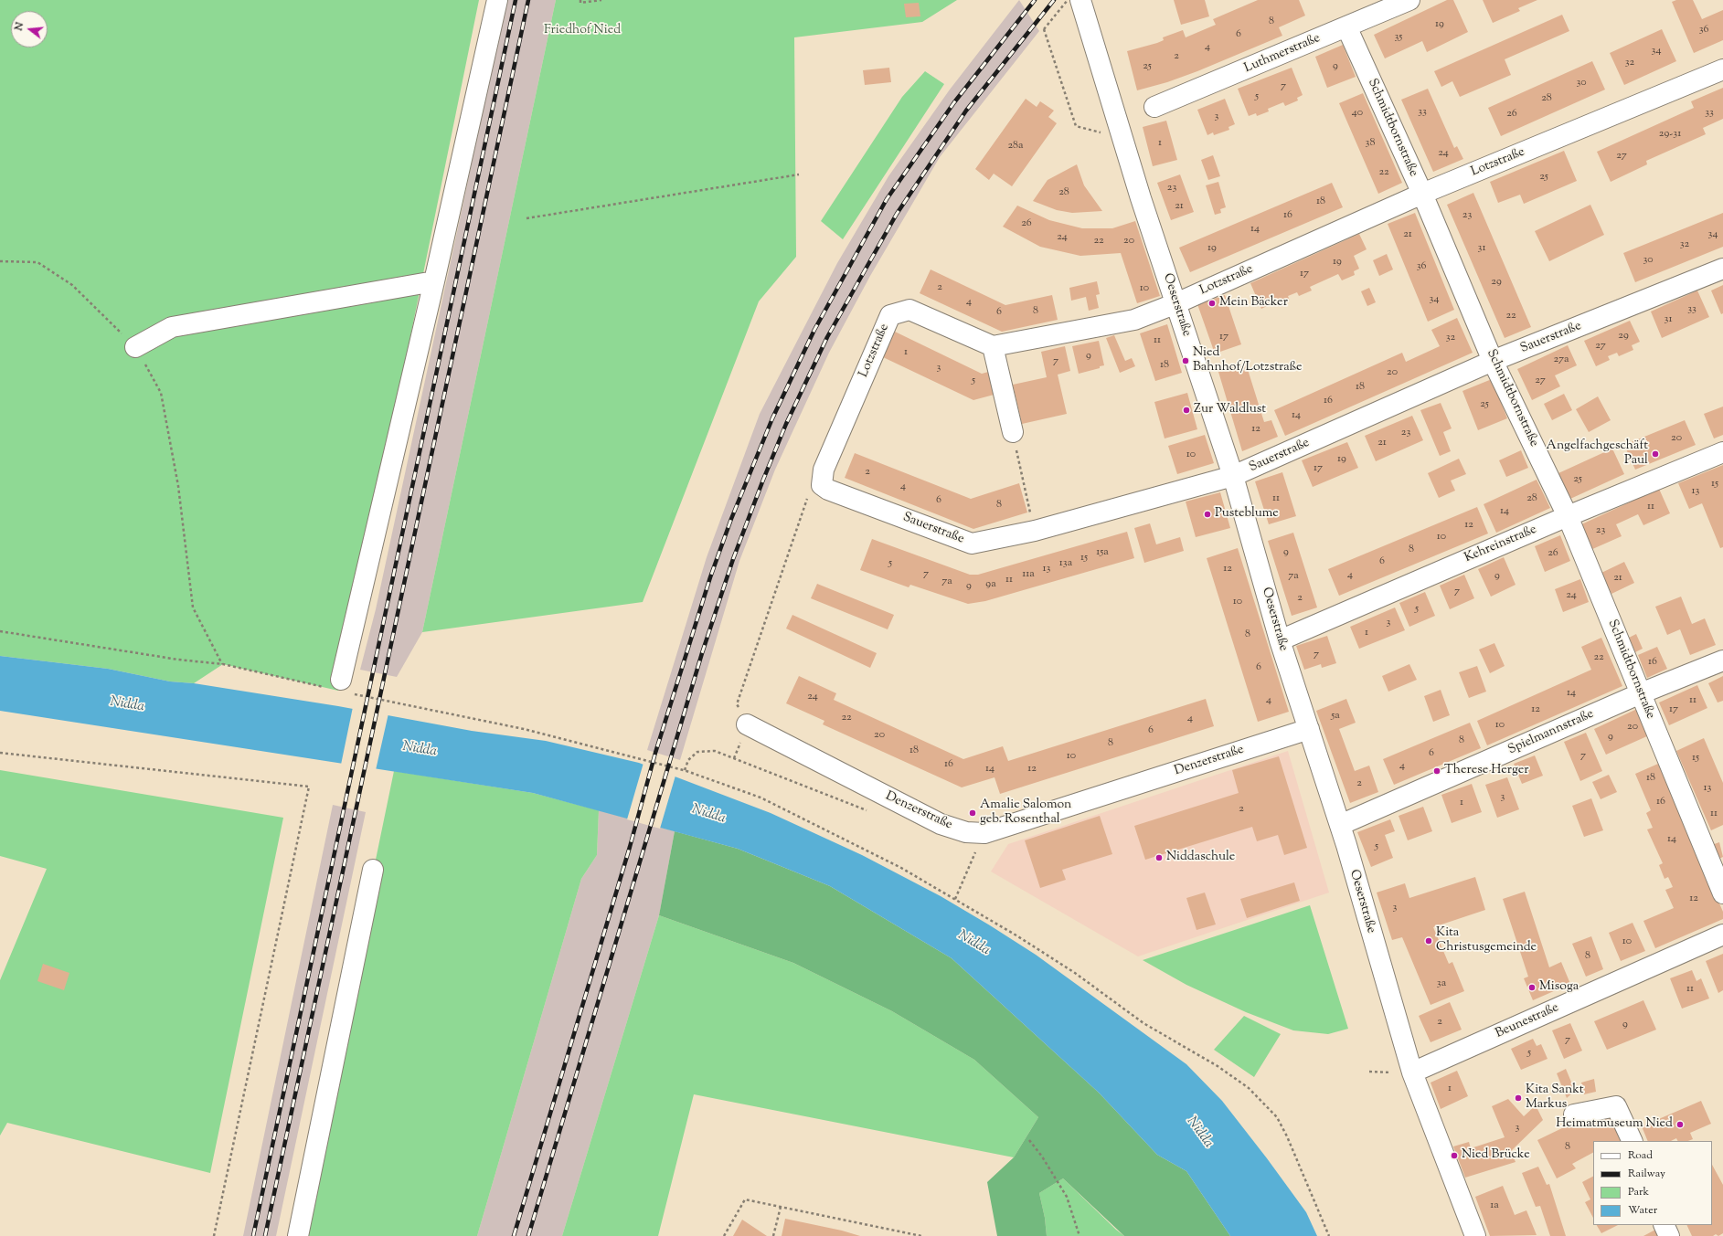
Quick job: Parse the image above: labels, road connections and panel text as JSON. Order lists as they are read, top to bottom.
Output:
{
  "streets": {
    "street": [
      "Luthmerstraße",
      "Schmidtbornstraße",
      "Lotzstraße",
      "Oeserstraße",
      "Sauerstraße",
      "Kehreinstraße",
      "Spielmannstraße",
      "Denzerstraße",
      "Beunestraße"
    ]
  },
  "crossings": [
    ["Luthmerstraße", "Schmidtbornstraße"],
    ["Schmidtbornstraße", "Lotzstraße"],
    ["Schmidtbornstraße", "Sauerstraße"],
    ["Schmidtbornstraße", "Kehreinstraße"],
    ["Schmidtbornstraße", "Spielmannstraße"],
    ["Lotzstraße", "Oeserstraße"],
    ["Lotzstraße", "Sauerstraße"],
    ["Oeserstraße", "Sauerstraße"],
    ["Oeserstraße", "Kehreinstraße"],
    ["Oeserstraße", "Spielmannstraße"],
    ["Oeserstraße", "Denzerstraße"],
    ["Oeserstraße", "Beunestraße"]
  ],
  "water": ["Nidda"],
  "parks": ["Friedhof Nied"],
  "places": [
    "Mein Bäcker",
    "Nied Bahnhof/Lotzstraße",
    "Zur Waldlust",
    "Angelfachgeschäft Paul",
    "Pusteblume",
    "Therese Herger",
    "Amalie Salomon geb. Rosenthal",
    "Niddaschule",
    "Kita Christusgemeinde",
    "Misoga",
    "Kita Sankt Markus",
    "Heimatmuseum Nied",
    "Nied Brücke"
  ],
  "house_numbers": [
    "8",
    "19",
    "36",
    "6",
    "35",
    "4",
    "34",
    "2",
    "32",
    "25",
    "9",
    "30",
    "7",
    "5",
    "28",
    "33",
    "40",
    "33",
    "26",
    "3",
    "29-31",
    "1",
    "38",
    "28a",
    "24",
    "27",
    "22",
    "25",
    "23",
    "28",
    "18",
    "21",
    "16",
    "23",
    "26",
    "14",
    "21",
    "34",
    "24",
    "22",
    "20",
    "32",
    "19",
    "31",
    "30",
    "19",
    "36",
    "17",
    "29",
    "2",
    "10",
    "34",
    "4",
    "33",
    "8",
    "6",
    "22",
    "31",
    "29",
    "17",
    "32",
    "11",
    "27",
    "1",
    "9",
    "27a",
    "7",
    "18",
    "3",
    "20",
    "5",
    "27",
    "18",
    "16",
    "25",
    "14",
    "12",
    "23",
    "20",
    "21",
    "10",
    "19",
    "17",
    "2",
    "25",
    "15",
    "4",
    "13",
    "11",
    "28",
    "6",
    "8",
    "11",
    "14",
    "12",
    "23",
    "10",
    "8",
    "15a",
    "9",
    "26",
    "15",
    "6",
    "5",
    "13a",
    "13",
    "12",
    "7",
    "11a",
    "4",
    "7a",
    "9",
    "21",
    "11",
    "7a",
    "9a",
    "9",
    "7",
    "24",
    "2",
    "10",
    "5",
    "3",
    "1",
    "8",
    "7",
    "22",
    "16",
    "6",
    "14",
    "24",
    "4",
    "11",
    "12",
    "17",
    "5a",
    "22",
    "4",
    "10",
    "20",
    "6",
    "20",
    "9",
    "8",
    "8",
    "18",
    "6",
    "10",
    "7",
    "15",
    "16",
    "4",
    "14",
    "12",
    "18",
    "2",
    "13",
    "3",
    "16",
    "1",
    "2",
    "11",
    "14",
    "5",
    "12",
    "3",
    "10",
    "8",
    "3a",
    "11",
    "2",
    "9",
    "7",
    "5",
    "1",
    "3",
    "8",
    "1a"
  ],
  "legend": [
    "Road",
    "Railway",
    "Park",
    "Water"
  ],
  "north": "left"
}
